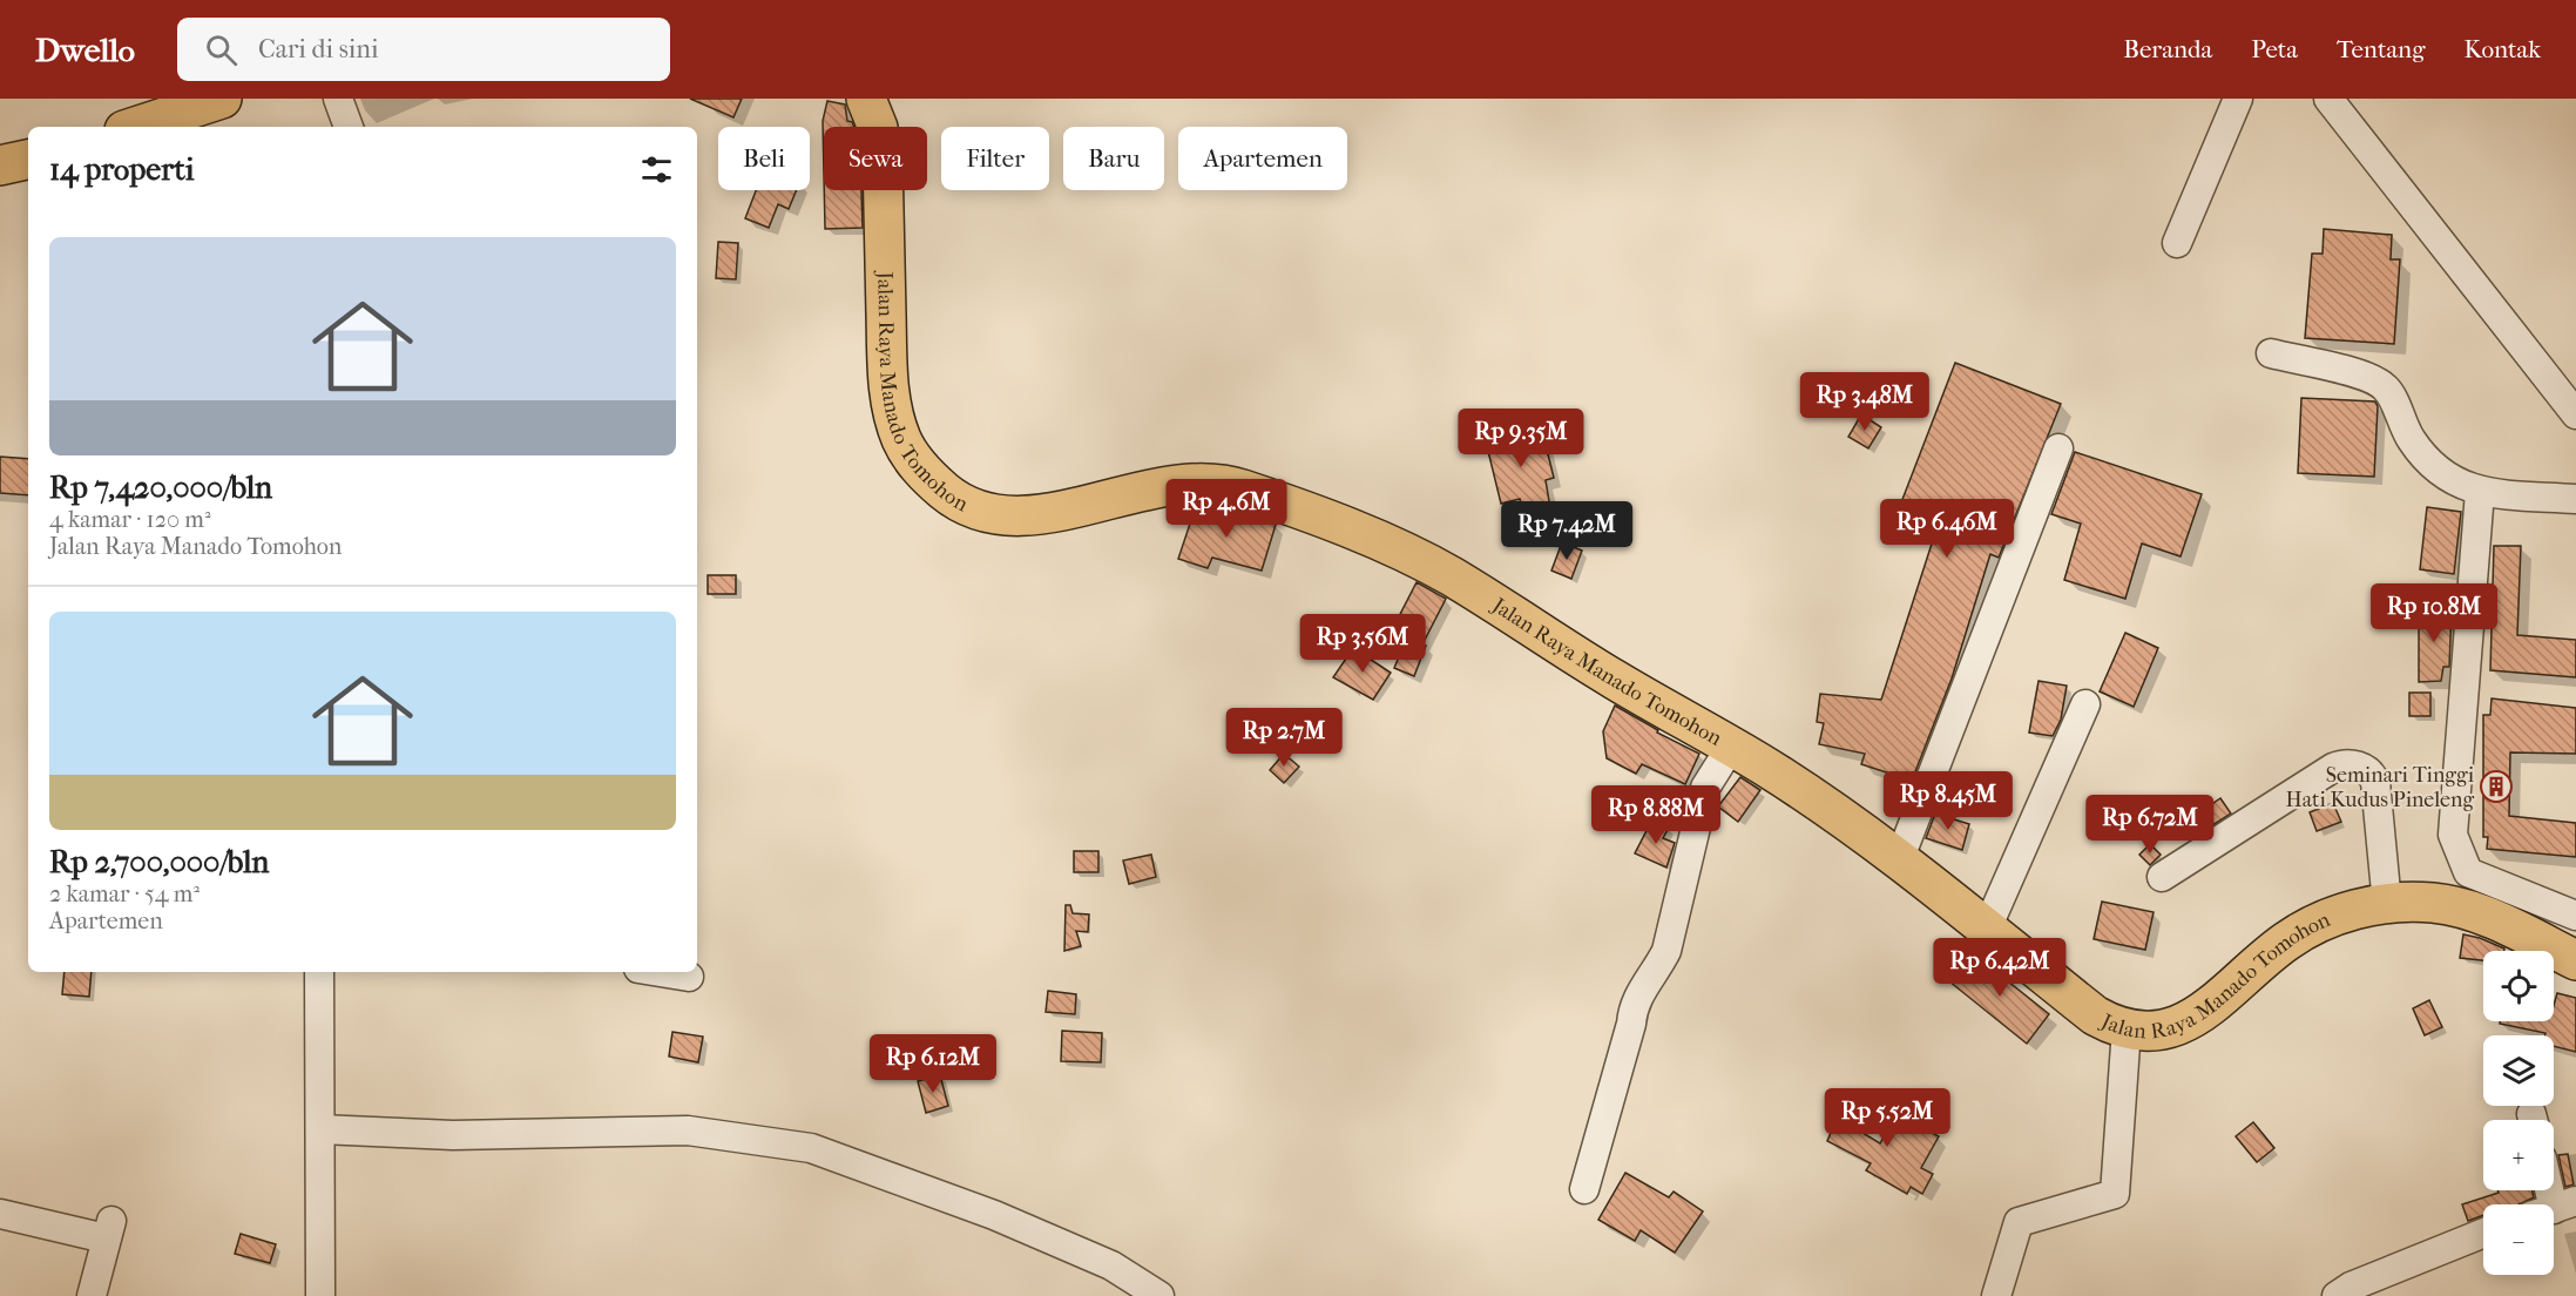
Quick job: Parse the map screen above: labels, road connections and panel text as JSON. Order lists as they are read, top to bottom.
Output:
{
  "streets": {
    "highway": ["Jalan Raya Manado Tomohon"]
  },
  "places": {
    "building": ["Seminari Tinggi Hati Kudus Pineleng"]
  },
  "page": {
    "header": "Dwello",
    "search": "Cari di sini",
    "nav": [
      "Beranda",
      "Peta",
      "Tentang",
      "Kontak"
    ],
    "chip": [
      "Beli",
      "Sewa",
      "Filter",
      "Baru",
      "Apartemen"
    ],
    "heading": "14 properti",
    "list": [
      {
        "name": "Rp 7,420,000/bln",
        "note": "4 kamar · 120 m² · Jalan Raya Manado Tomohon"
      },
      {
        "name": "Rp 2,700,000/bln",
        "note": "2 kamar · 54 m² · Apartemen"
      }
    ],
    "price": [
      "Rp 3.48M",
      "Rp 9.35M",
      "Rp 4.6M",
      "Rp 6.46M",
      "Rp 7.42M",
      "Rp 10.8M",
      "Rp 3.56M",
      "Rp 2.7M",
      "Rp 8.45M",
      "Rp 8.88M",
      "Rp 6.72M",
      "Rp 6.42M",
      "Rp 6.12M",
      "Rp 5.52M"
    ],
    "map_buttons": ["+", "−"]
  }
}
